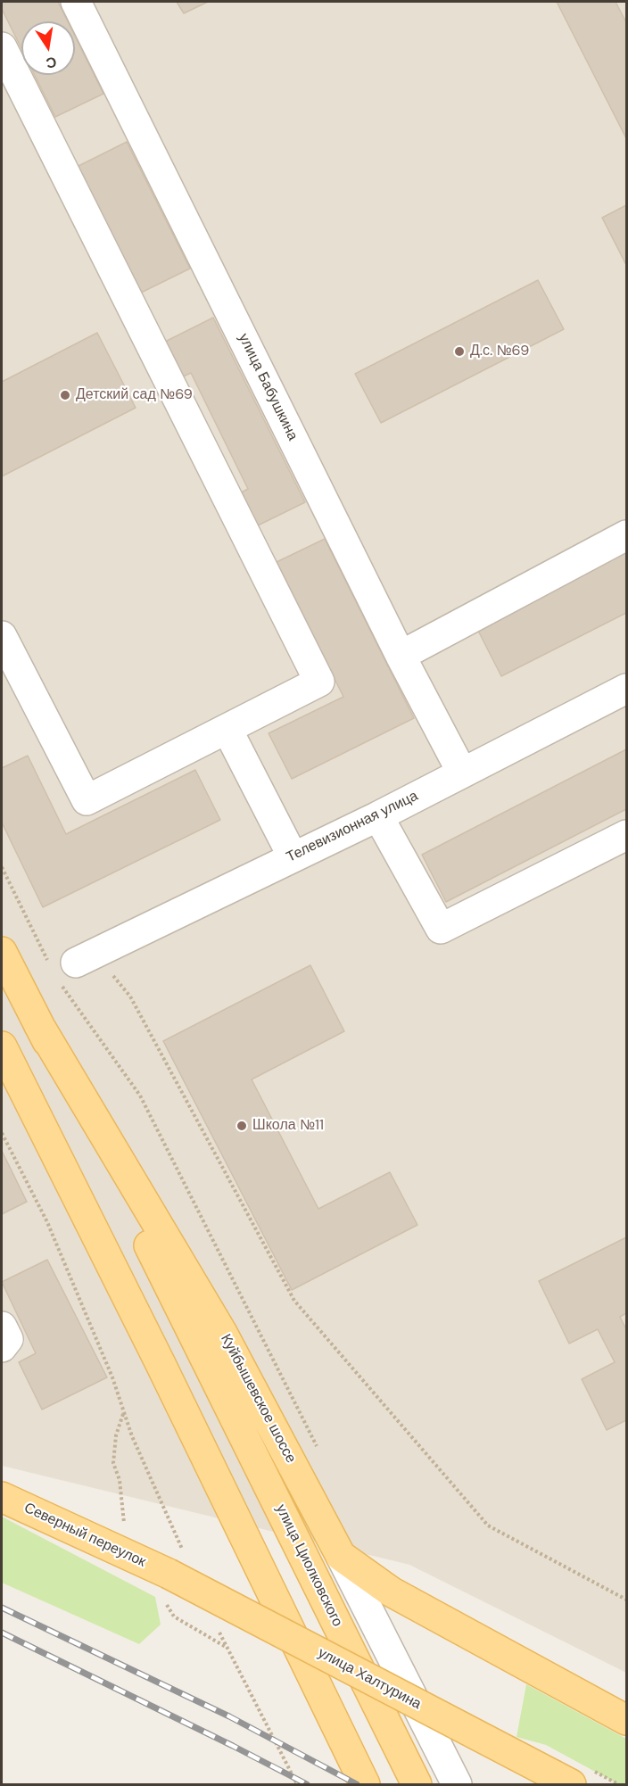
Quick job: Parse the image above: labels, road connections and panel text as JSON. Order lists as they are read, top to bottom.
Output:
{
  "streets": {
    "main road": [
      "Куйбышевское шоссе",
      "Северный переулок",
      "улица Циолковского",
      "улица Халтурина"
    ],
    "street": ["улица Бабушкина", "Телевизионная улица"]
  },
  "crossings": [
    ["улица Бабушкина", "Телевизионная улица"],
    ["Куйбышевское шоссе", "улица Циолковского"],
    ["Северный переулок", "улица Халтурина"]
  ],
  "places": ["Д.с. №69", "Детский сад №69", "Школа №11"],
  "north": "bottom"
}
